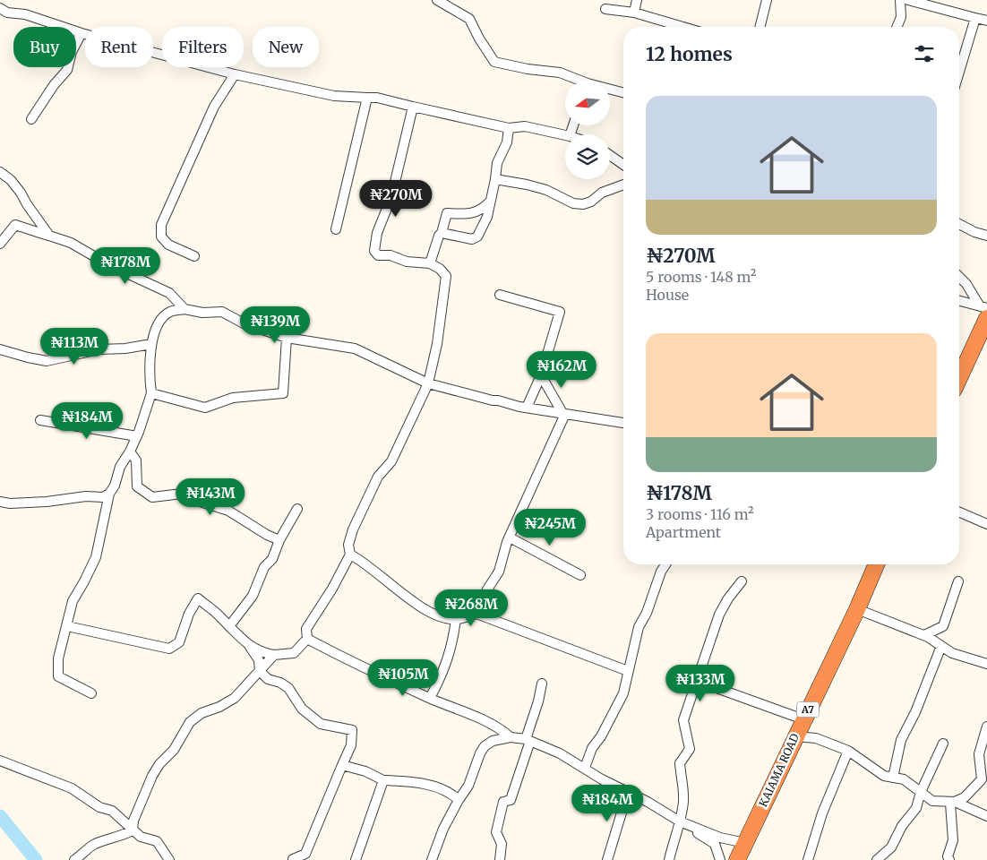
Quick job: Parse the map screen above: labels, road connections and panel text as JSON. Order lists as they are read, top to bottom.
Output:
{
  "streets": {
    "highway": ["A7", "KAIAMA ROAD"]
  },
  "north": "left",
  "page": {
    "chip": [
      "Buy",
      "Rent",
      "Filters",
      "New"
    ],
    "heading": "12 homes",
    "list": [
      {
        "name": "₦270M",
        "note": "5 rooms · 148 m² · House"
      },
      {
        "name": "₦178M",
        "note": "3 rooms · 116 m² · Apartment"
      }
    ],
    "price": [
      "₦270M",
      "₦178M",
      "₦139M",
      "₦113M",
      "₦162M",
      "₦184M",
      "₦143M",
      "₦245M",
      "₦268M",
      "₦105M",
      "₦133M",
      "₦184M"
    ]
  }
}
